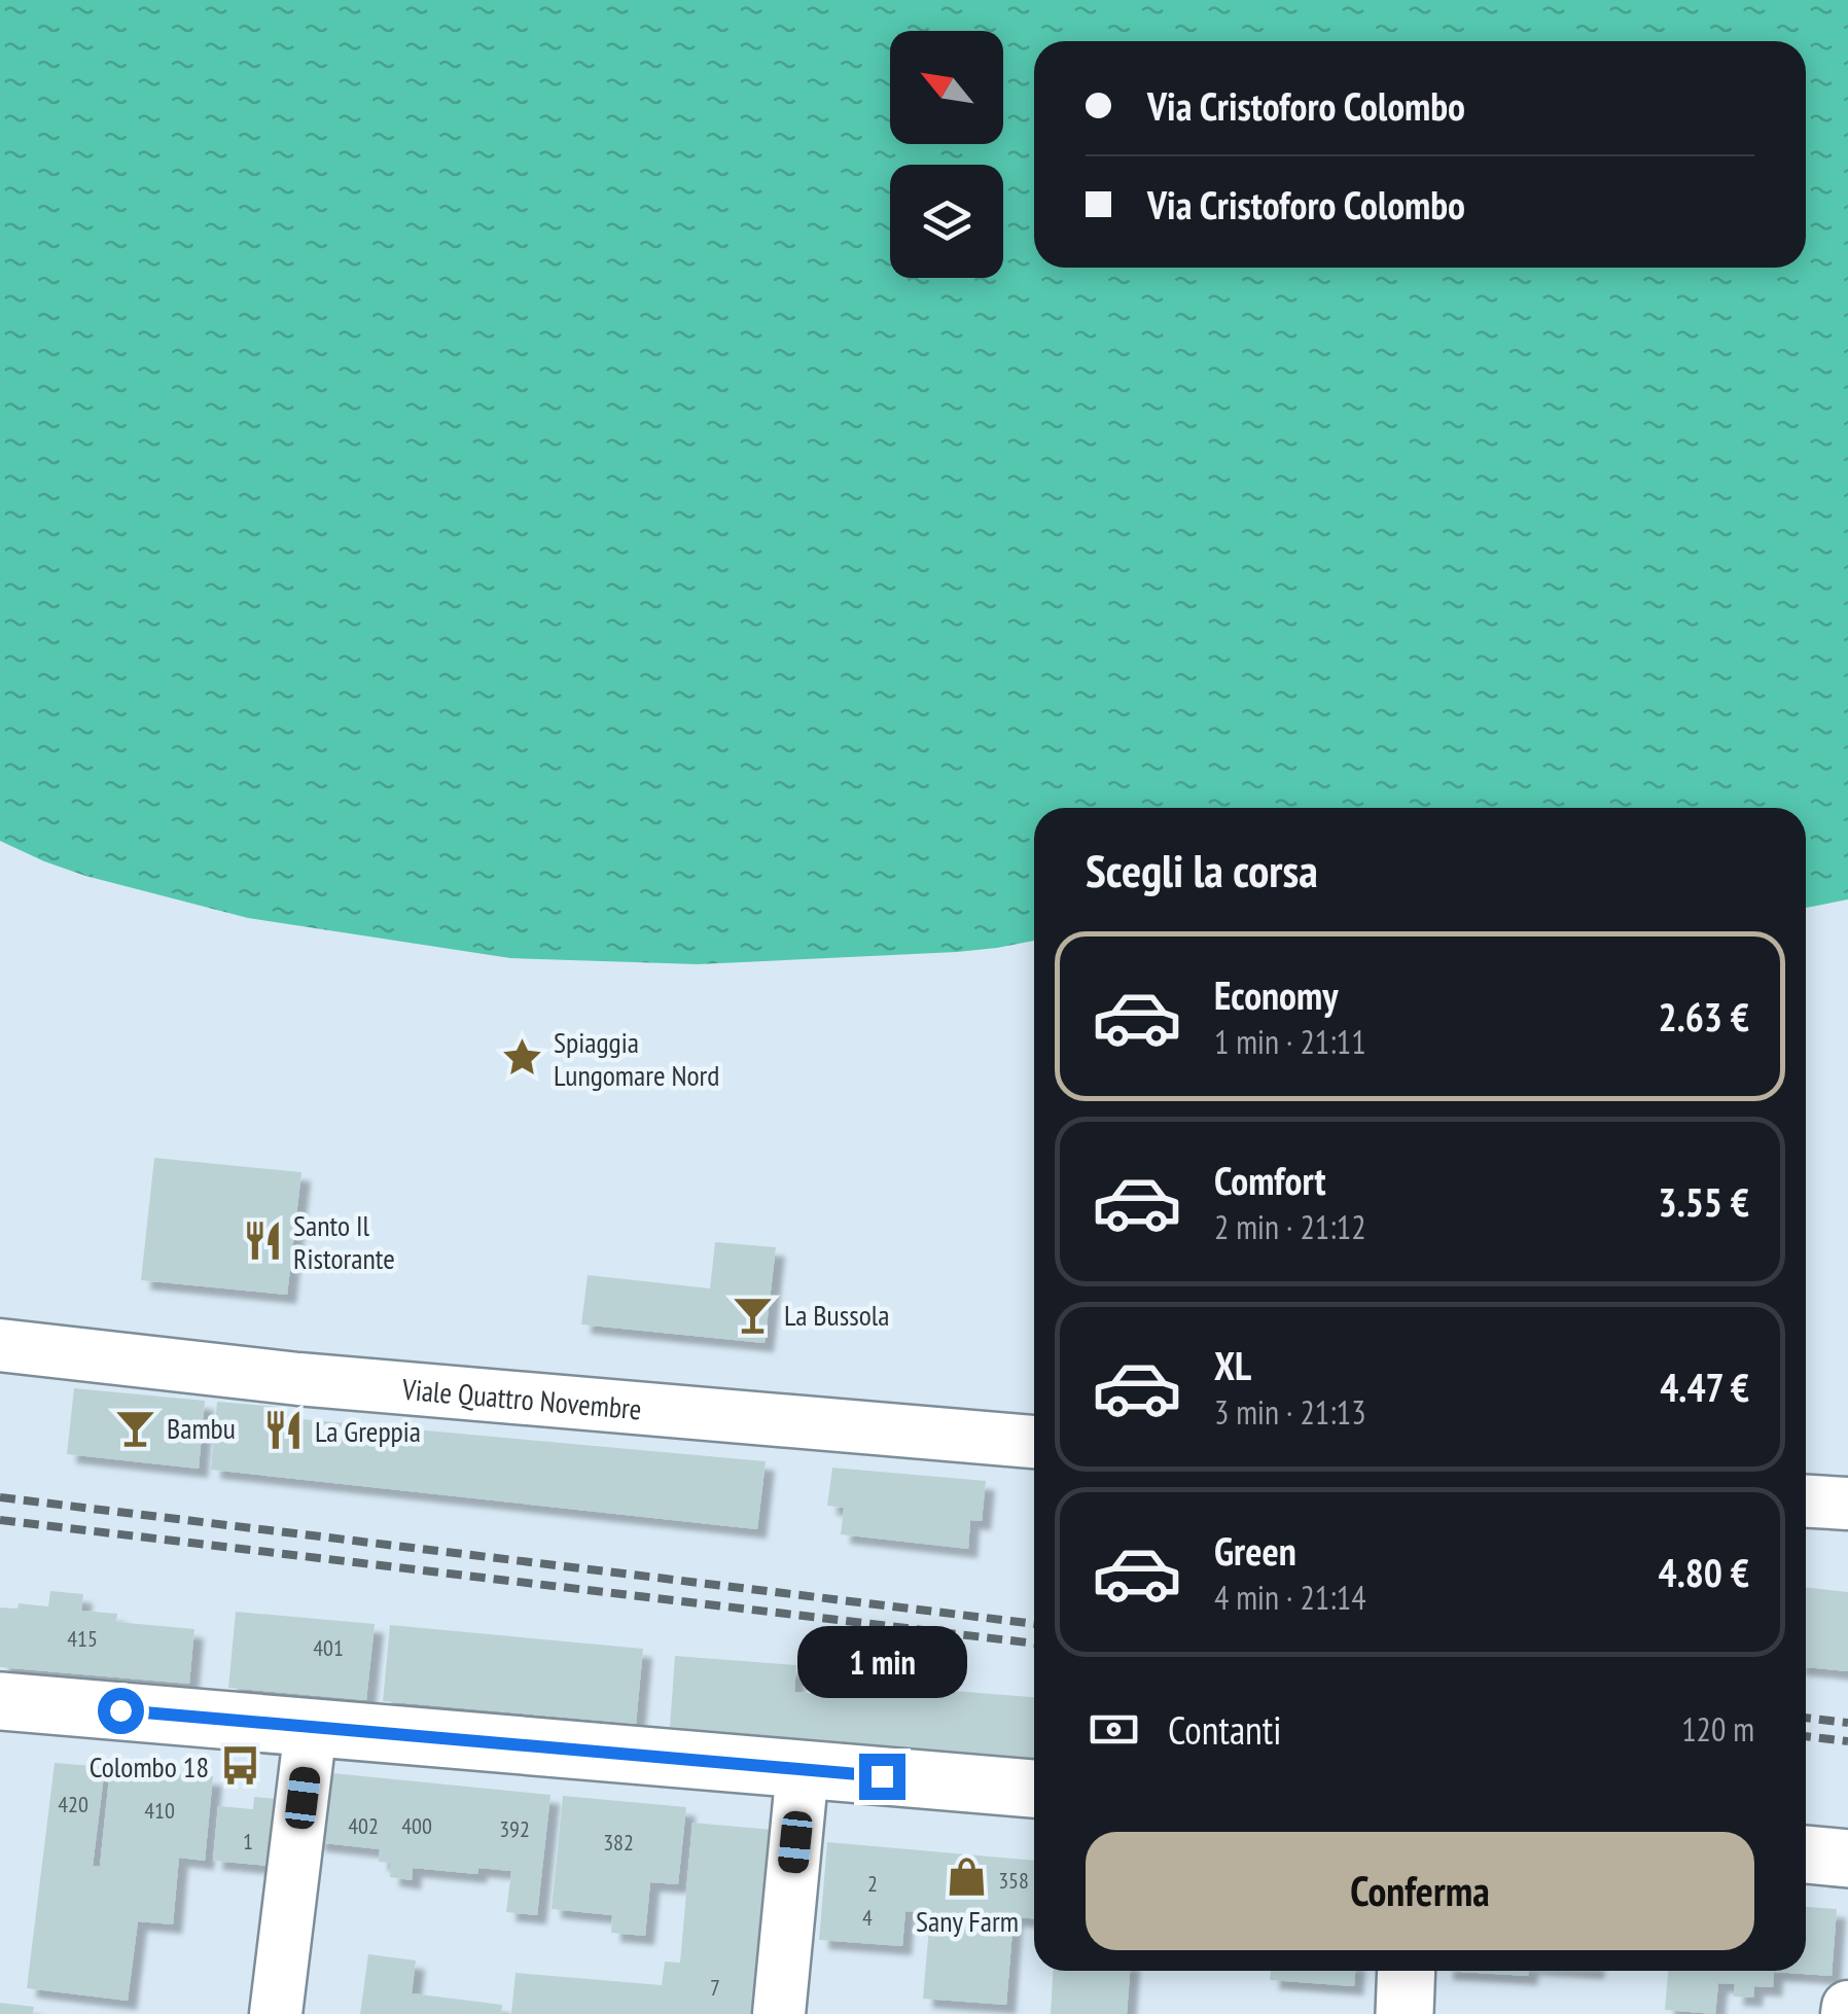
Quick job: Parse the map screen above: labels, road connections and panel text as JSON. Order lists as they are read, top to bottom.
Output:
{
  "streets": {
    "street": ["Viale Quattro Novembre"]
  },
  "places": {
    "place": ["Spiaggia Lungomare Nord"],
    "restaurant": ["Santo Il Ristorante", "La Greppia"],
    "bar": ["La Bussola", "Bambu"],
    "bus stop": ["Colombo 18"],
    "shop": ["Sany Farm"]
  },
  "house_numbers": [
    "415",
    "401",
    "420",
    "410",
    "402",
    "400",
    "392",
    "1",
    "382",
    "358",
    "2",
    "4",
    "7"
  ],
  "north": "top left",
  "page": {
    "banner": ["Via Cristoforo Colombo", "Via Cristoforo Colombo"],
    "heading": "Scegli la corsa",
    "list": [
      {
        "name": "Economy",
        "note": "1 min · 21:11",
        "value": "2.63 €"
      },
      {
        "name": "Comfort",
        "note": "2 min · 21:12",
        "value": "3.55 €"
      },
      {
        "name": "XL",
        "note": "3 min · 21:13",
        "value": "4.47 €"
      },
      {
        "name": "Green",
        "note": "4 min · 21:14",
        "value": "4.80 €"
      }
    ],
    "bubble": "1 min",
    "pay": ["Contanti", "120 m"],
    "buttons": "Conferma"
  }
}
